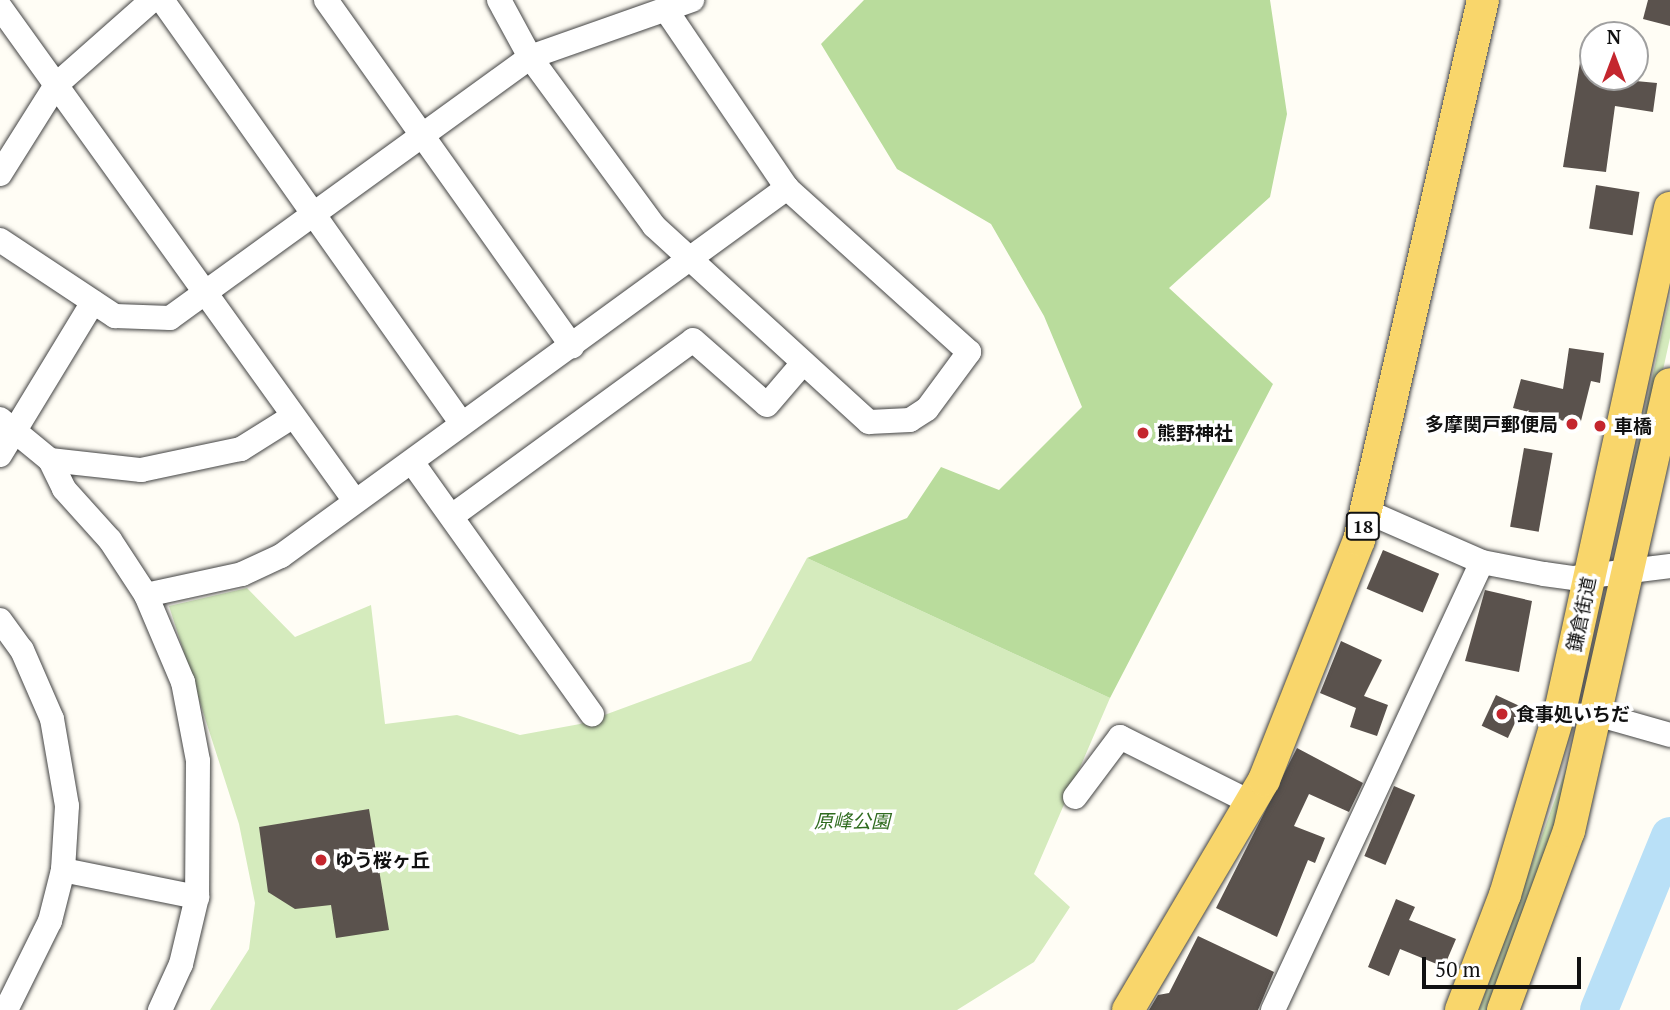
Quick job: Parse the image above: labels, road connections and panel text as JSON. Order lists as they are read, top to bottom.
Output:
{
  "streets": {
    "main road": ["18", "鎌倉街道"]
  },
  "parks": ["原峰公園"],
  "places": [
    "多摩関戸郵便局",
    "車橋",
    "熊野神社",
    "食事処いちだ",
    "ゆう桜ヶ丘"
  ],
  "scale_bar": "50 m",
  "north": "top"
}
